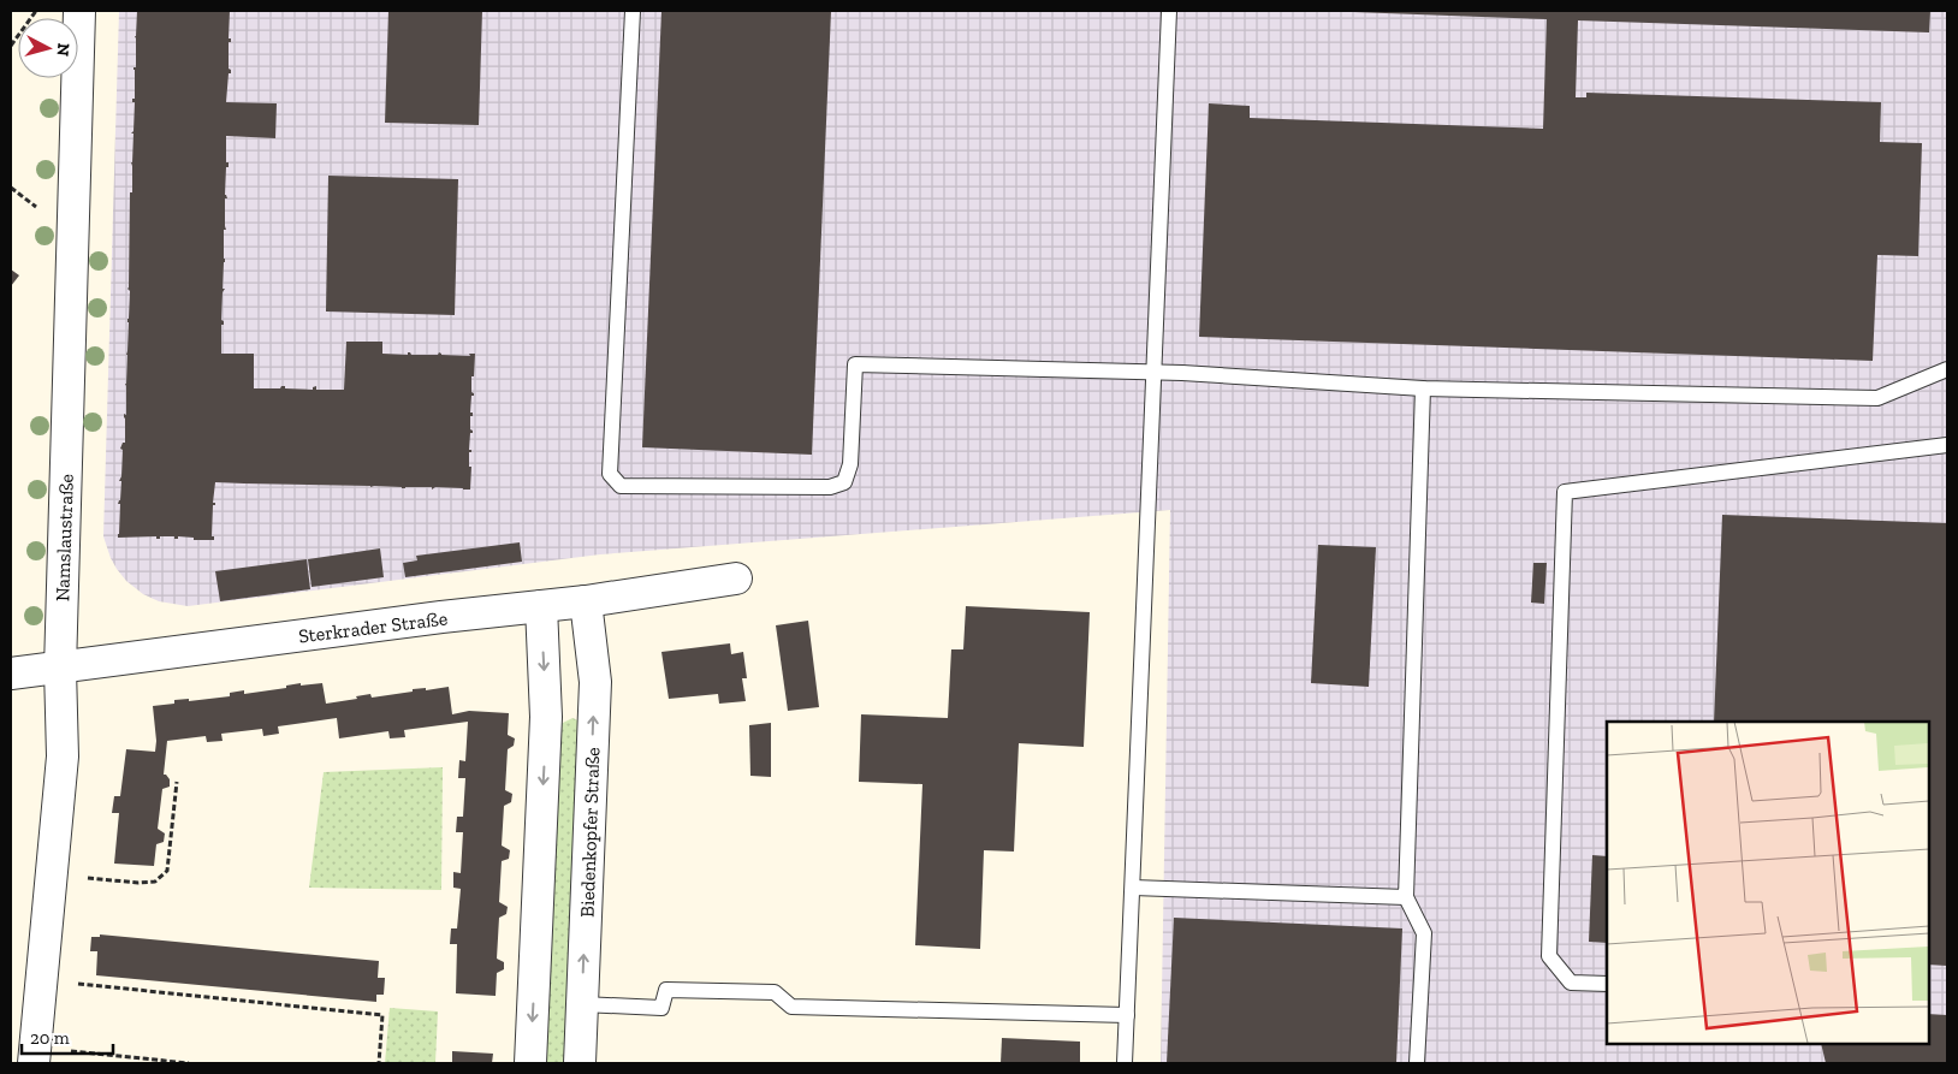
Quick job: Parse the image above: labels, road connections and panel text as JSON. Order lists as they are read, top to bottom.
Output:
{
  "streets": {
    "street": ["Namslaustraße", "Sterkrader Straße", "Biedenkopfer Straße"]
  },
  "crossings": [
    ["Namslaustraße", "Sterkrader Straße"],
    ["Sterkrader Straße", "Biedenkopfer Straße"]
  ],
  "scale_bar": "20 m",
  "north": "right"
}
